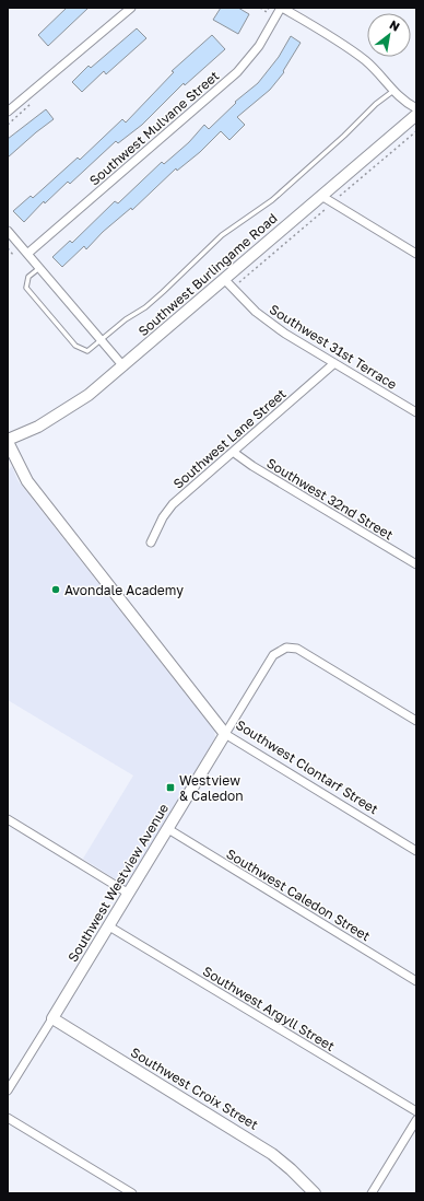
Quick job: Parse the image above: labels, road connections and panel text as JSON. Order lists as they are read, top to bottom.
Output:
{
  "streets": {
    "street": [
      "Southwest Mulvane Street",
      "Southwest Burlingame Road",
      "Southwest 31st Terrace",
      "Southwest Lane Street",
      "Southwest 32nd Street",
      "Southwest Clontarf Street",
      "Southwest Westview Avenue",
      "Southwest Caledon Street",
      "Southwest Argyll Street",
      "Southwest Croix Street"
    ]
  },
  "crossings": [
    ["Southwest Burlingame Road", "Southwest 31st Terrace"],
    ["Southwest Burlingame Road", "Southwest Clontarf Street"],
    ["Southwest 31st Terrace", "Southwest Lane Street"],
    ["Southwest Lane Street", "Southwest 32nd Street"],
    ["Southwest Clontarf Street", "Southwest Westview Avenue"],
    ["Southwest Westview Avenue", "Southwest Caledon Street"],
    ["Southwest Westview Avenue", "Southwest Argyll Street"],
    ["Southwest Westview Avenue", "Southwest Croix Street"]
  ],
  "places": {
    "other": ["Avondale Academy"],
    "transit": ["Westview & Caledon"]
  },
  "north": "top right"
}
